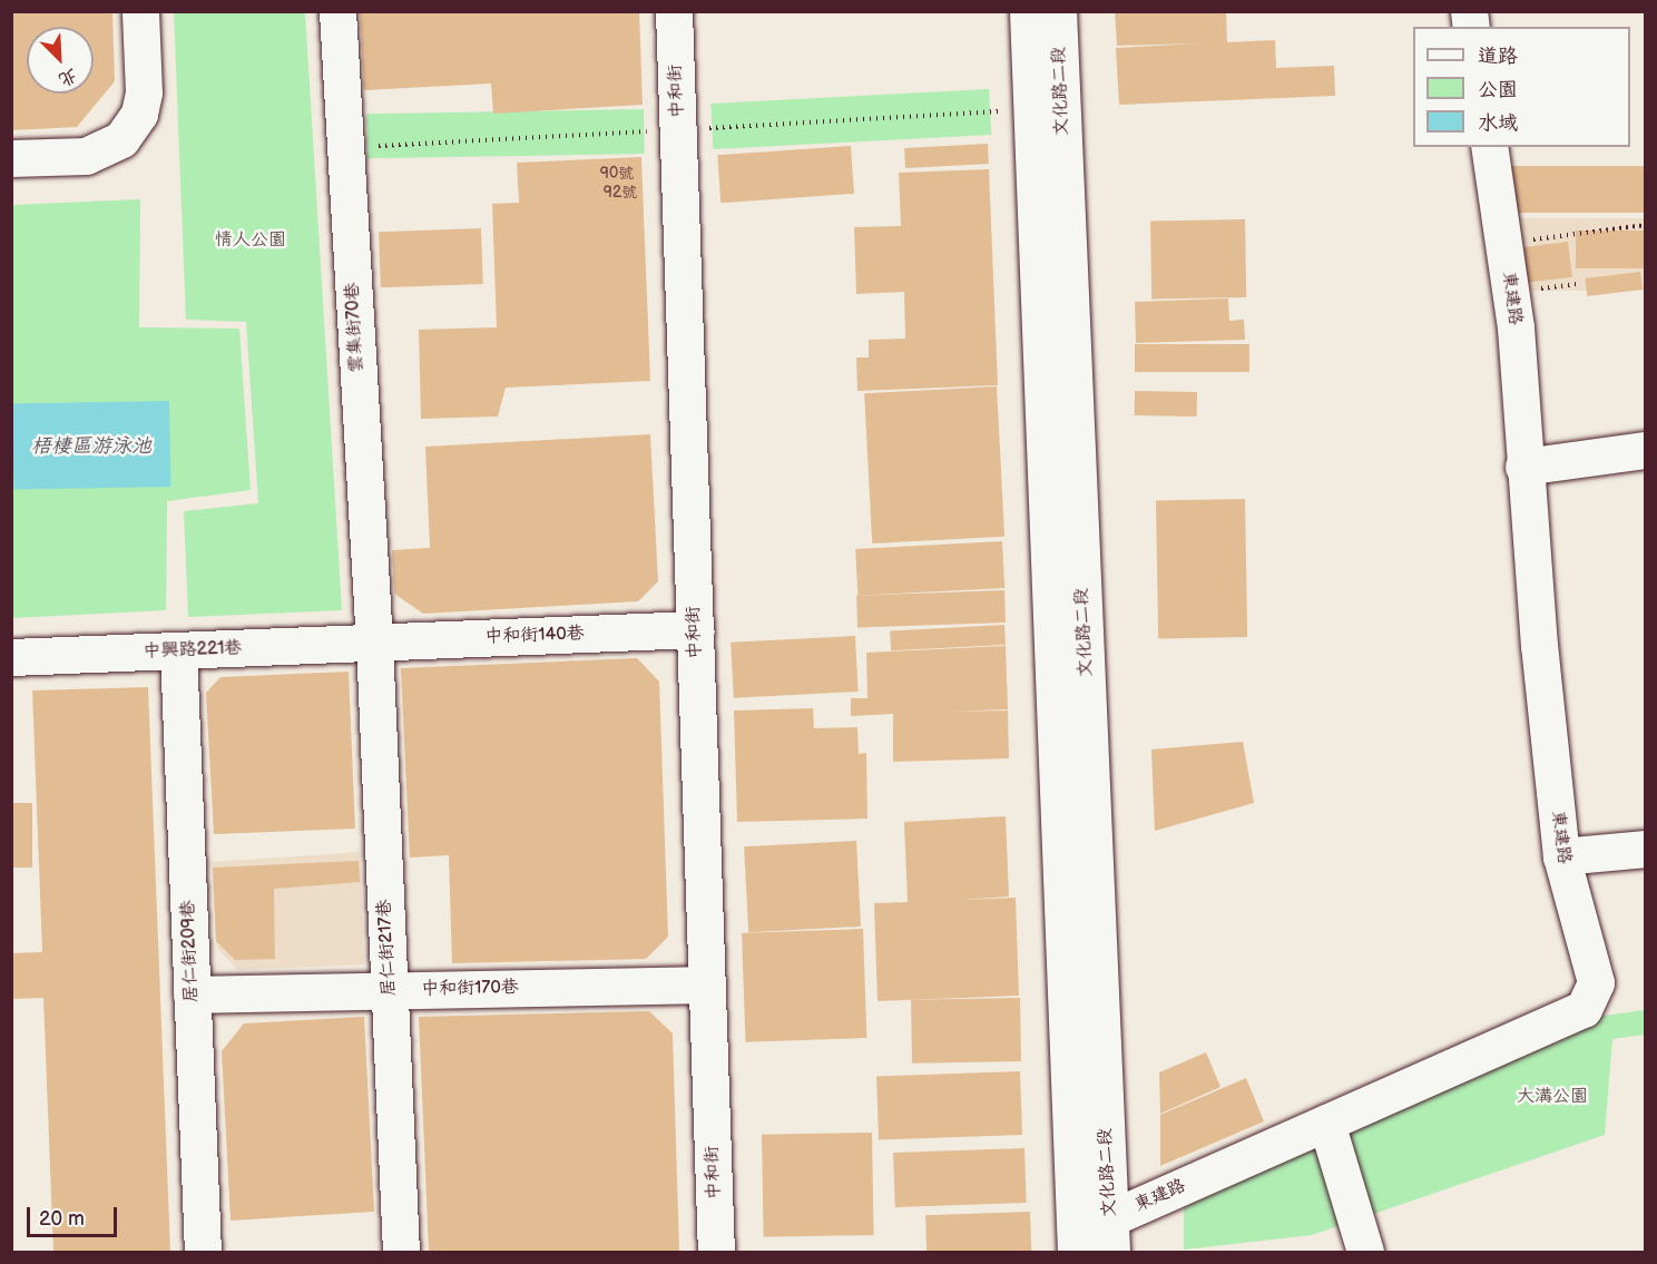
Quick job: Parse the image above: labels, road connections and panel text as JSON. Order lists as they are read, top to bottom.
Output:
{
  "streets": {
    "street": [
      "中和街",
      "文化路二段",
      "東建路",
      "雲集街70巷",
      "中和街140巷",
      "中興路221巷",
      "居仁街217巷",
      "居仁街209巷",
      "中和街170巷"
    ]
  },
  "crossings": [
    ["中和街", "中和街140巷"],
    ["中和街", "中和街170巷"],
    ["文化路二段", "東建路"],
    ["雲集街70巷", "中和街140巷"],
    ["雲集街70巷", "中興路221巷"],
    ["雲集街70巷", "居仁街217巷"],
    ["中和街140巷", "中興路221巷"],
    ["中和街140巷", "居仁街217巷"],
    ["中興路221巷", "居仁街217巷"],
    ["中興路221巷", "居仁街209巷"],
    ["居仁街217巷", "中和街170巷"],
    ["居仁街209巷", "中和街170巷"]
  ],
  "water": ["梧棲區游泳池"],
  "parks": ["情人公園", "大溝公園"],
  "house_numbers": ["90號", "92號"],
  "legend": ["道路", "公園", "水域"],
  "scale_bar": "20 m",
  "north": "bottom right"
}
